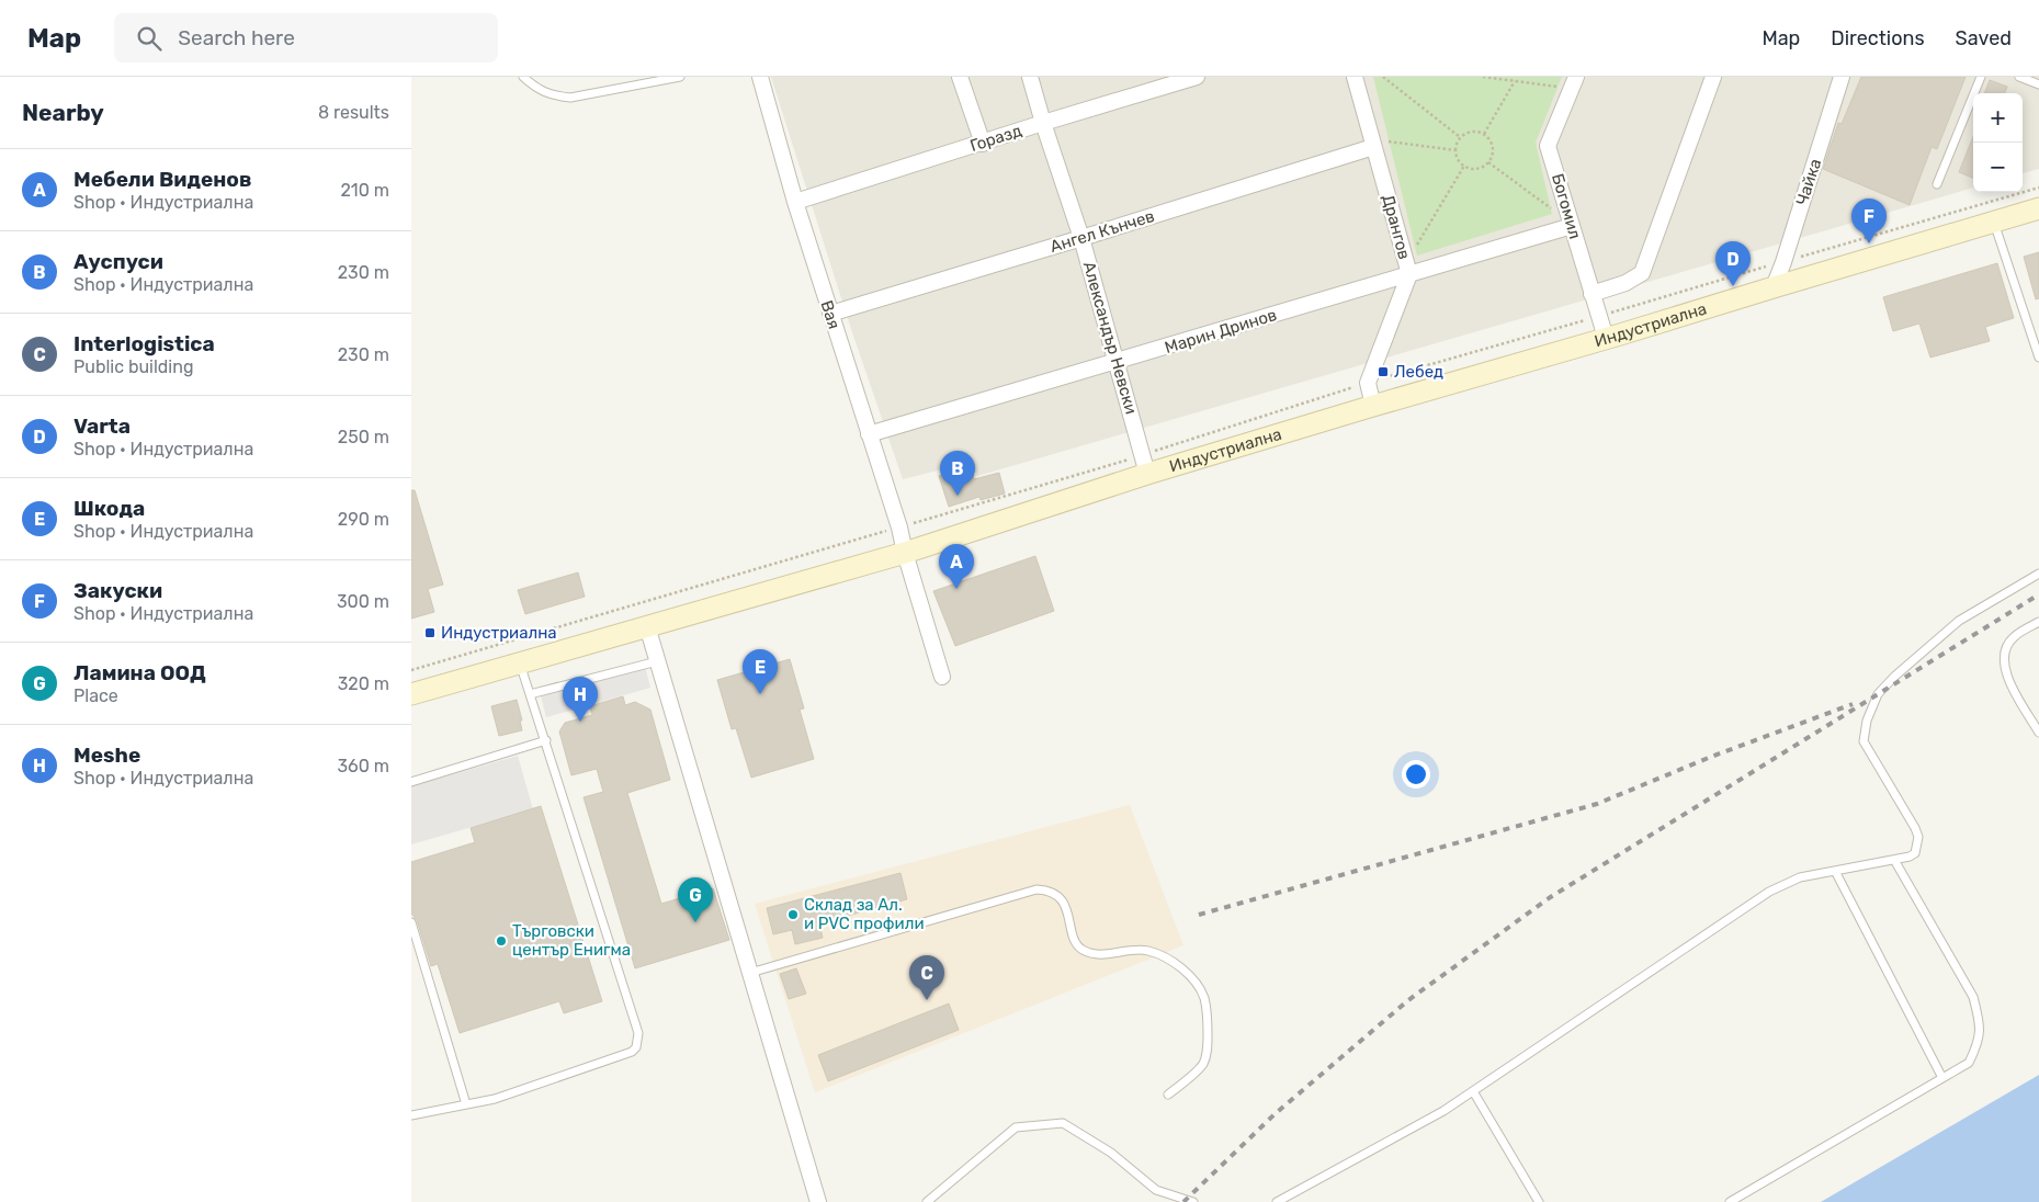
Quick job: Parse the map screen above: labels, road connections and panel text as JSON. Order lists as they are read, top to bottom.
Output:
{
  "streets": {
    "main road": ["Индустриална"],
    "street": [
      "Горазд",
      "Чайка",
      "Богомил",
      "Дрангов",
      "Ангел Кънчев",
      "Вая",
      "Марин Дринов",
      "Александър Невски"
    ]
  },
  "crossings": [
    ["Горазд", "Вая"],
    ["Горазд", "Александър Невски"],
    ["Чайка", "Индустриална"],
    ["Богомил", "Индустриална"],
    ["Богомил", "Марин Дринов"],
    ["Дрангов", "Ангел Кънчев"],
    ["Дрангов", "Марин Дринов"],
    ["Ангел Кънчев", "Вая"],
    ["Ангел Кънчев", "Александър Невски"],
    ["Вая", "Индустриална"],
    ["Вая", "Марин Дринов"],
    ["Индустриална", "Александър Невски"],
    ["Марин Дринов", "Александър Невски"]
  ],
  "places": {
    "transit": ["Лебед", "Индустриална"],
    "other": ["Склад за Ал. и PVC профили", "Търговски център Енигма"]
  },
  "page": {
    "header": "Map",
    "search": "Search here",
    "nav": ["Map", "Directions", "Saved"],
    "heading": ["Nearby", "8 results"],
    "map_buttons": ["+", "−"],
    "list": [
      {
        "mark": "A",
        "name": "Мебели Виденов",
        "note": "Shop · Индустриална",
        "value": "210 m"
      },
      {
        "mark": "B",
        "name": "Ауспуси",
        "note": "Shop · Индустриална",
        "value": "230 m"
      },
      {
        "mark": "C",
        "name": "Interlogistica",
        "note": "Public building",
        "value": "230 m"
      },
      {
        "mark": "D",
        "name": "Varta",
        "note": "Shop · Индустриална",
        "value": "250 m"
      },
      {
        "mark": "E",
        "name": "Шкода",
        "note": "Shop · Индустриална",
        "value": "290 m"
      },
      {
        "mark": "F",
        "name": "Закуски",
        "note": "Shop · Индустриална",
        "value": "300 m"
      },
      {
        "mark": "G",
        "name": "Ламина ООД",
        "note": "Place",
        "value": "320 m"
      },
      {
        "mark": "H",
        "name": "Meshe",
        "note": "Shop · Индустриална",
        "value": "360 m"
      }
    ],
    "pins": [
      "F",
      "D",
      "B",
      "A",
      "E",
      "H",
      "G",
      "C"
    ]
  }
}
